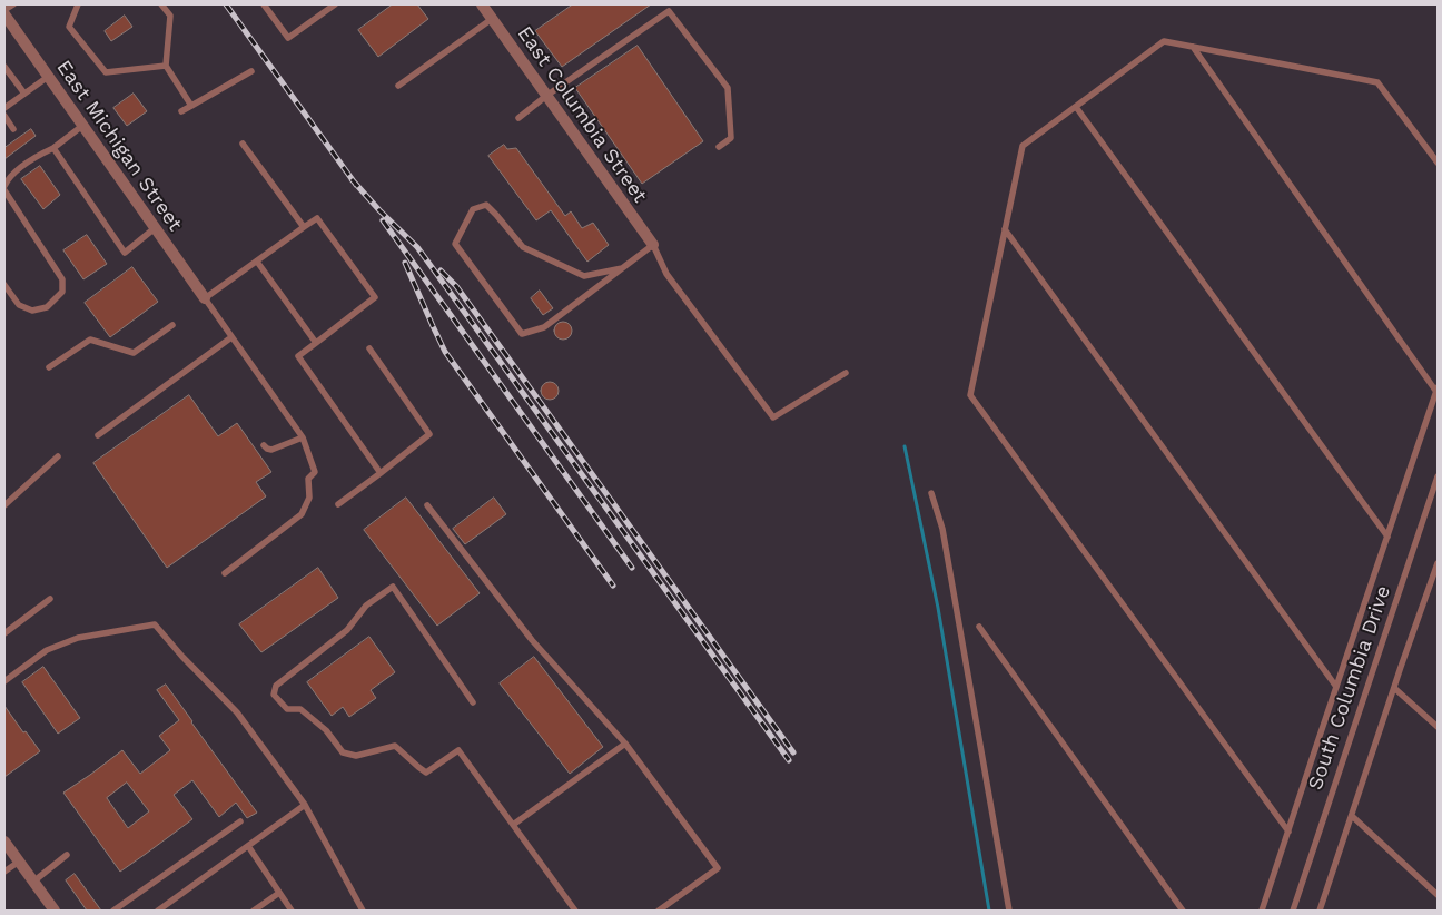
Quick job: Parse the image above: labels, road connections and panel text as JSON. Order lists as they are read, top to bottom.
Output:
{
  "streets": {
    "street": ["East Columbia Street", "East Michigan Street"],
    "lane": ["South Columbia Drive"]
  }
}
